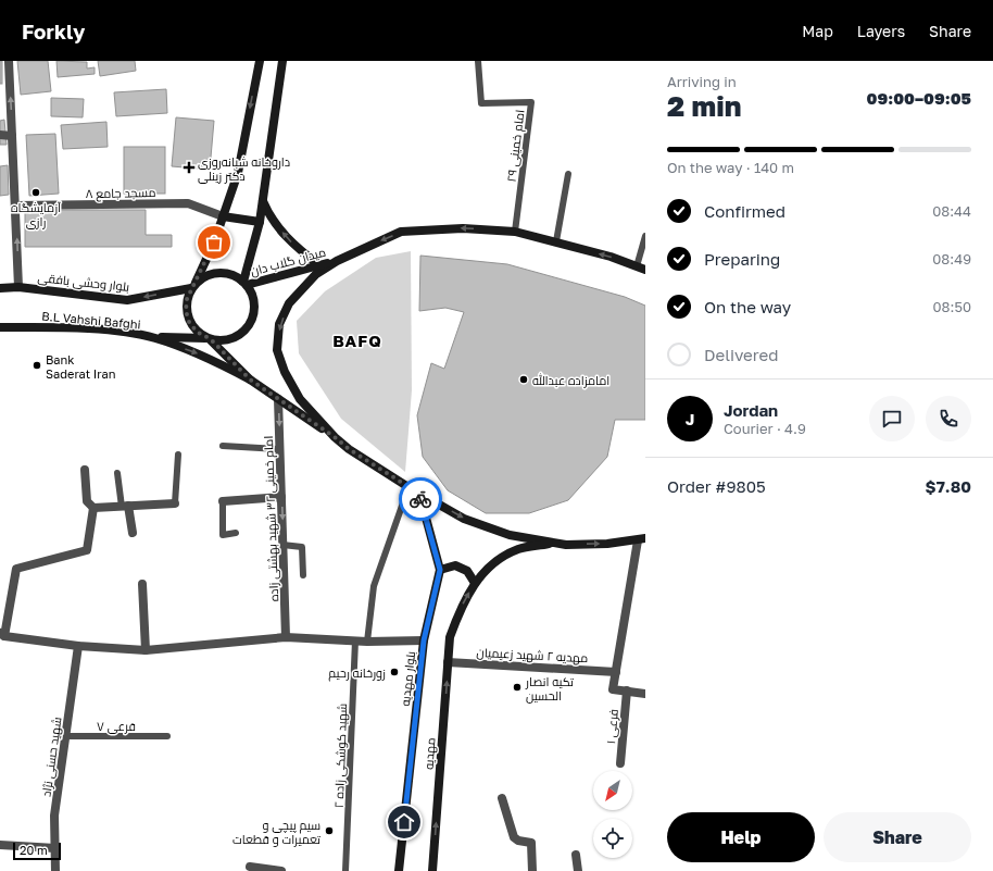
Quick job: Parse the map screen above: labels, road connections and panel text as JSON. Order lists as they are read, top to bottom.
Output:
{
  "streets": {
    "main road": [
      "میدان گلاب دان",
      "بلوار وحشی بافقی",
      "B.L Vahshi Bafghi",
      "بلوار مهدیه",
      "مهدیه"
    ],
    "street": [
      "مسجد جامع ۸",
      "امام خمینی ۳۲ شهید بهشتی زاده",
      "مهدیه ۲ شهید زعیمیان",
      "فرعی ۱",
      "شهید حسنی نژاد"
    ],
    "lane": ["امام خمینی ۲۹", "فرعی ۷", "شهید کوشکی زاده ۲"]
  },
  "crossings": [
    ["میدان گلاب دان", "بلوار وحشی بافقی"],
    ["میدان گلاب دان", "B.L Vahshi Bafghi"],
    ["بلوار وحشی بافقی", "B.L Vahshi Bafghi"],
    ["B.L Vahshi Bafghi", "امام خمینی ۳۲ شهید بهشتی زاده"],
    ["مهدیه ۲ شهید زعیمیان", "مهدیه"],
    ["فرعی ۷", "شهید حسنی نژاد"]
  ],
  "one_way": ["بلوار وحشی بافقی", "امام خمینی ۳۲ شهید بهشتی زاده", "مهدیه"],
  "districts": ["BAFQ"],
  "places": {
    "health": ["داروخانه شبانه‌روزی دکتر زینلی"],
    "other": [
      "آزمایشگاه رازی",
      "Bank Saderat Iran",
      "امامزاده عبدالله",
      "زورخانه رحیم",
      "تکیه انصار الحسین",
      "سیم پیچی و تعمیرات و قطعات"
    ]
  },
  "scale_bar": "20 m",
  "north": "bottom left",
  "page": {
    "header": "Forkly",
    "nav": ["Map", "Layers", "Share"],
    "heading": ["2 min", "Arriving in", "09:00–09:05"],
    "panel": [
      "Jordan",
      "Courier · 4.9",
      "Order #9805",
      "$7.80"
    ],
    "bar": "On the way · 140 m",
    "list": [
      ["Confirmed", "08:44"],
      ["Preparing", "08:49"],
      ["On the way", "08:50"],
      "Delivered"
    ],
    "round": "J",
    "buttons": ["Help", "Share"],
    "scale": "20 m"
  }
}
